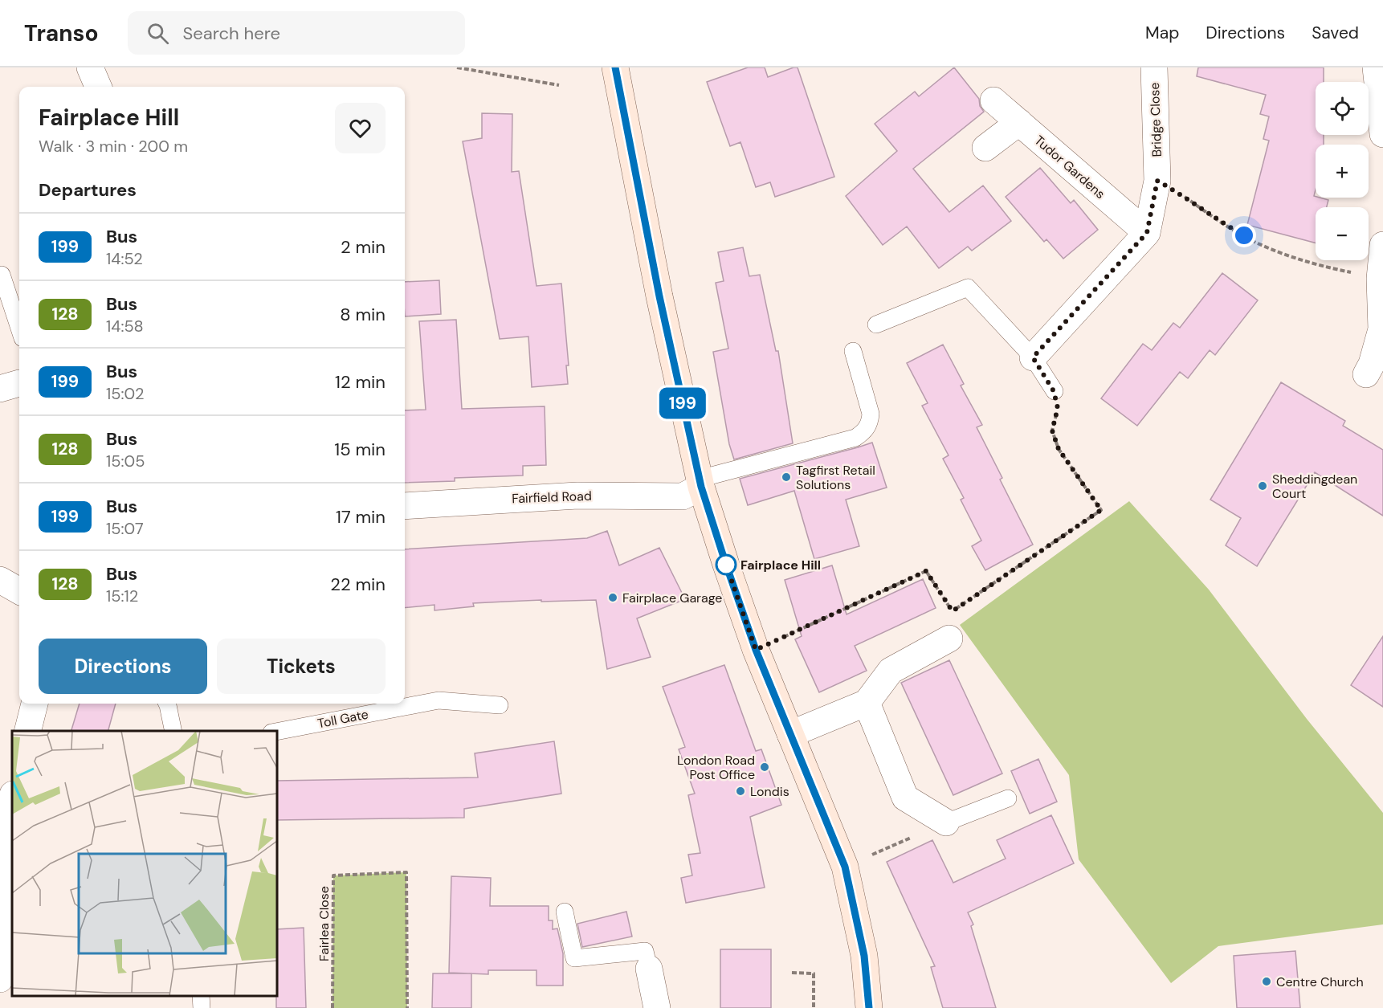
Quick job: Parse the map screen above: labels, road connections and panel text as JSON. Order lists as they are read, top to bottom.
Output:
{
  "streets": {
    "street": ["Bridge Close", "Tudor Gardens", "Fairfield Road"],
    "lane": ["Toll Gate"],
    "path": ["Fairlea Close"]
  },
  "crossings": [
    ["Bridge Close", "Tudor Gardens"]
  ],
  "places": [
    "Tagfirst Retail Solutions",
    "Sheddingdean Court",
    "Fairplace Hill",
    "Fairplace Garage",
    "London Road Post Office",
    "Londis",
    "Centre Church"
  ],
  "lines": ["bus line 199"],
  "page": {
    "header": "Transo",
    "search": "Search here",
    "nav": ["Map", "Directions", "Saved"],
    "on_map": "199",
    "map_buttons": ["+", "−"],
    "heading": [
      ["Fairplace Hill", "Walk · 3 min · 200 m"],
      "Departures"
    ],
    "list": [
      {
        "mark": "199",
        "name": "Bus",
        "note": "14:52",
        "value": "2 min"
      },
      {
        "mark": "128",
        "name": "Bus",
        "note": "14:58",
        "value": "8 min"
      },
      {
        "mark": "199",
        "name": "Bus",
        "note": "15:02",
        "value": "12 min"
      },
      {
        "mark": "128",
        "name": "Bus",
        "note": "15:05",
        "value": "15 min"
      },
      {
        "mark": "199",
        "name": "Bus",
        "note": "15:07",
        "value": "17 min"
      },
      {
        "mark": "128",
        "name": "Bus",
        "note": "15:12",
        "value": "22 min"
      }
    ],
    "buttons": ["Directions", "Tickets"]
  }
}
